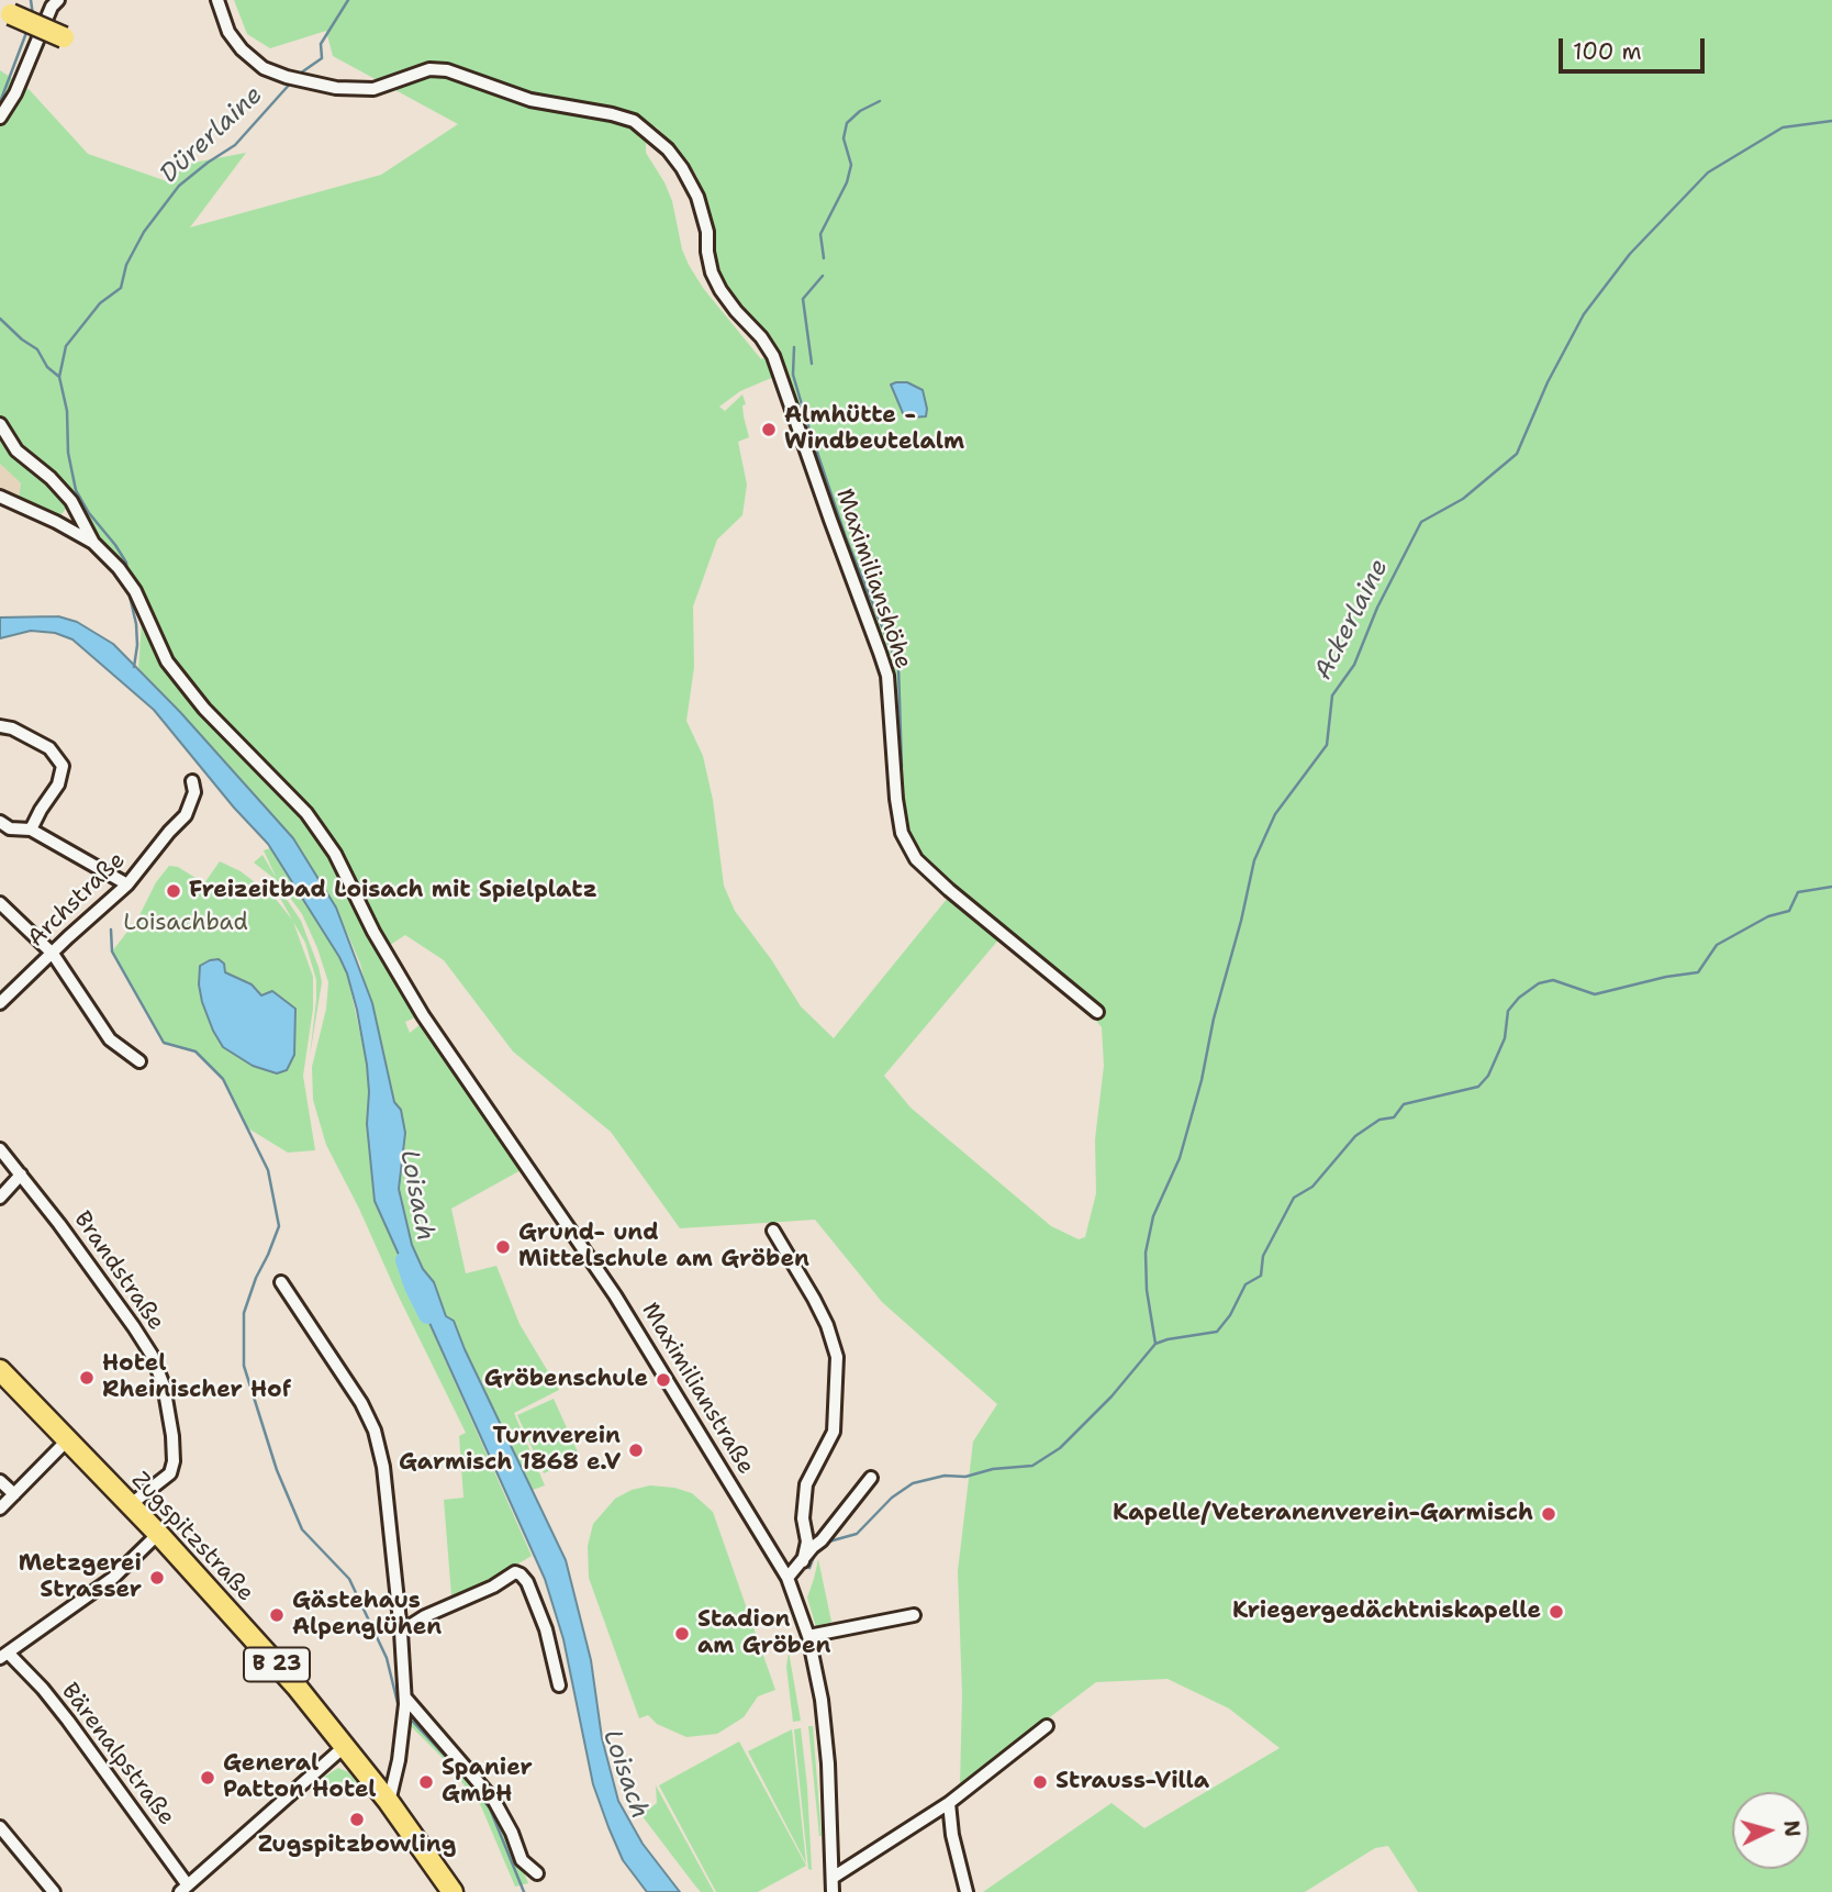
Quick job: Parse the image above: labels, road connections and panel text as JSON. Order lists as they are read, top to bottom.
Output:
{
  "streets": {
    "main road": ["Zugspitzstraße", "B 23"],
    "street": [
      "Maximilianshöhe",
      "Archstraße",
      "Brandstraße",
      "Maximilianstraße",
      "Bärenalpstraße"
    ]
  },
  "crossings": [
    ["Brandstraße", "Zugspitzstraße"]
  ],
  "water": ["Dürerlaine", "Ackerlaine", "Loisach"],
  "parks": ["Loisachbad"],
  "places": [
    "Almhütte - Windbeutelalm",
    "Freizeitbad Loisach mit Spielplatz",
    "Grund- und Mittelschule am Gröben",
    "Hotel Rheinischer Hof",
    "Gröbenschule",
    "Turnverein Garmisch 1868 e.V",
    "Kapelle/Veteranenverein-Garmisch",
    "Metzgerei Strasser",
    "Kriegergedächtniskapelle",
    "Gästehaus Alpenglühen",
    "Stadion am Gröben",
    "General Patton Hotel",
    "Spanier GmbH",
    "Strauss-Villa",
    "Zugspitzbowling"
  ],
  "scale_bar": "100 m",
  "north": "right"
}
